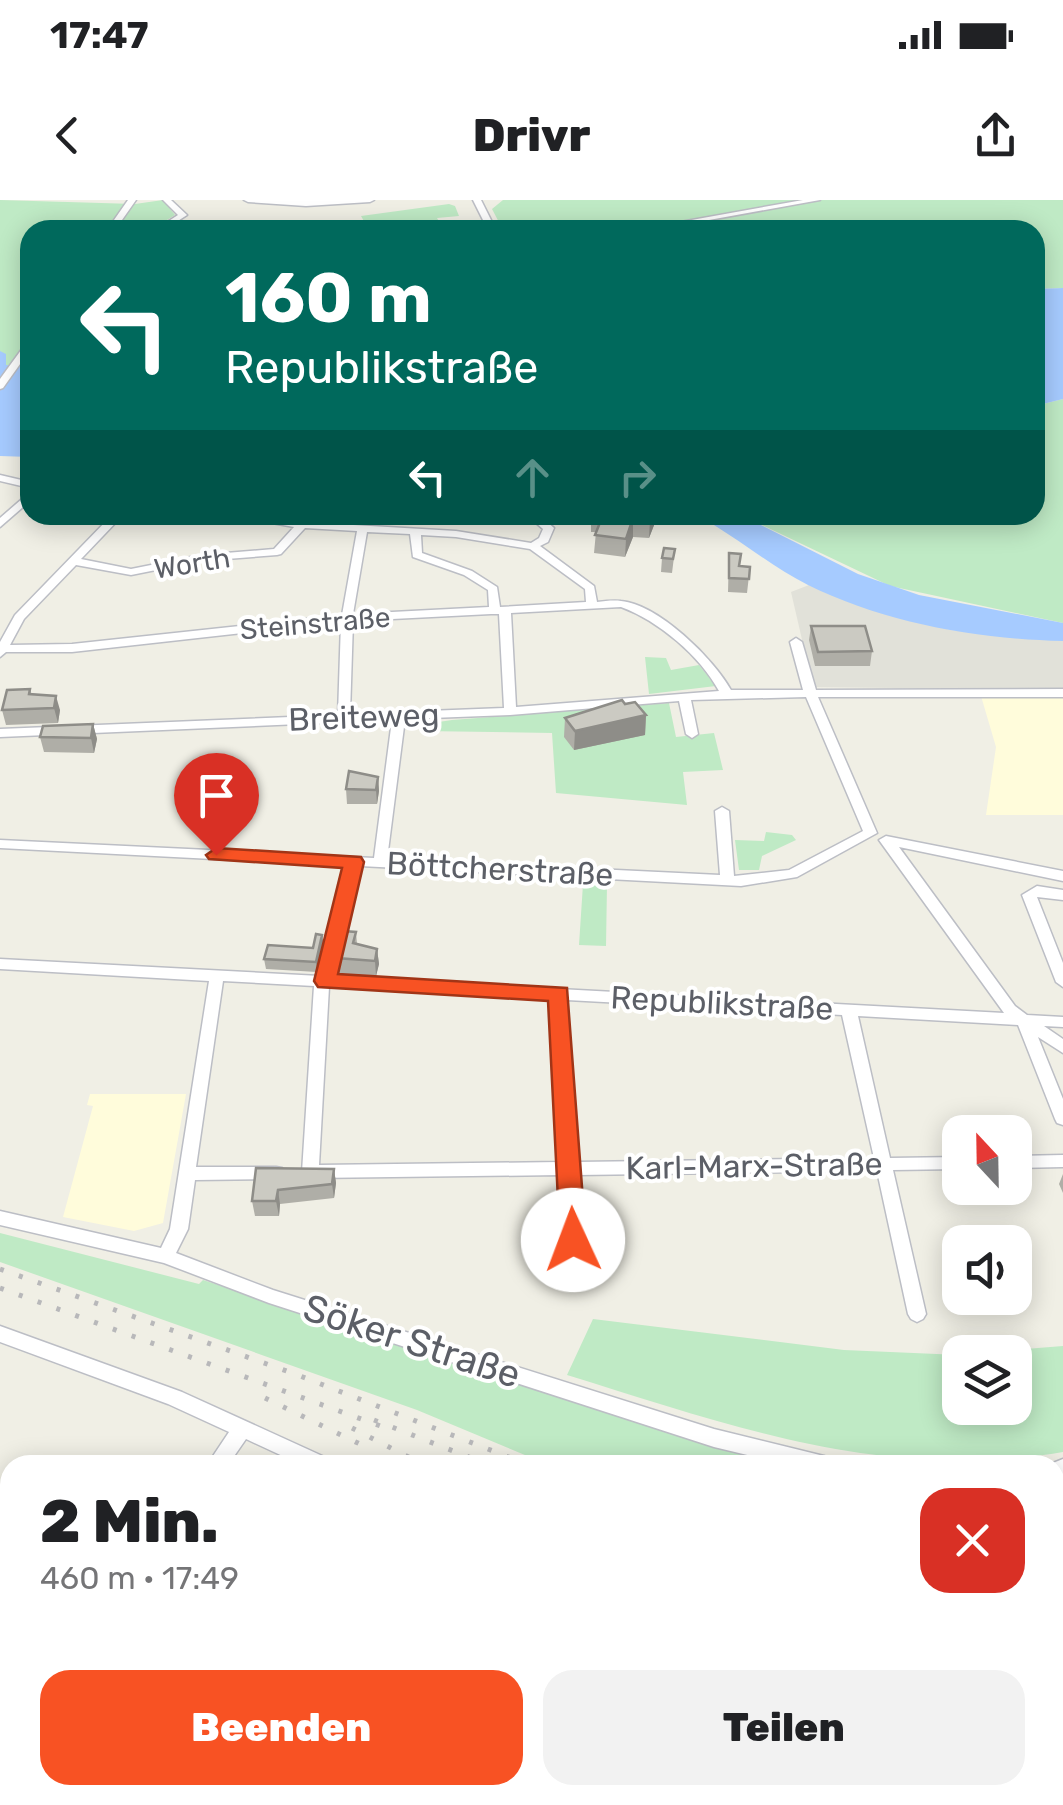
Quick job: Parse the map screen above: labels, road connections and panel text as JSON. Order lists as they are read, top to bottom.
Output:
{
  "streets": {
    "street": [
      "Worth",
      "Steinstraße",
      "Breiteweg",
      "Böttcherstraße",
      "Republikstraße",
      "Karl-Marx-Straße",
      "Söker Straße"
    ]
  },
  "crossings": [
    ["Steinstraße", "Breiteweg"]
  ],
  "north": "top",
  "page": {
    "status": "17:47",
    "header": "Drivr",
    "turn": ["160 m", "Republikstraße"],
    "heading": ["2 Min.", "460 m · 17:49"],
    "buttons": ["Beenden", "Teilen"]
  }
}
